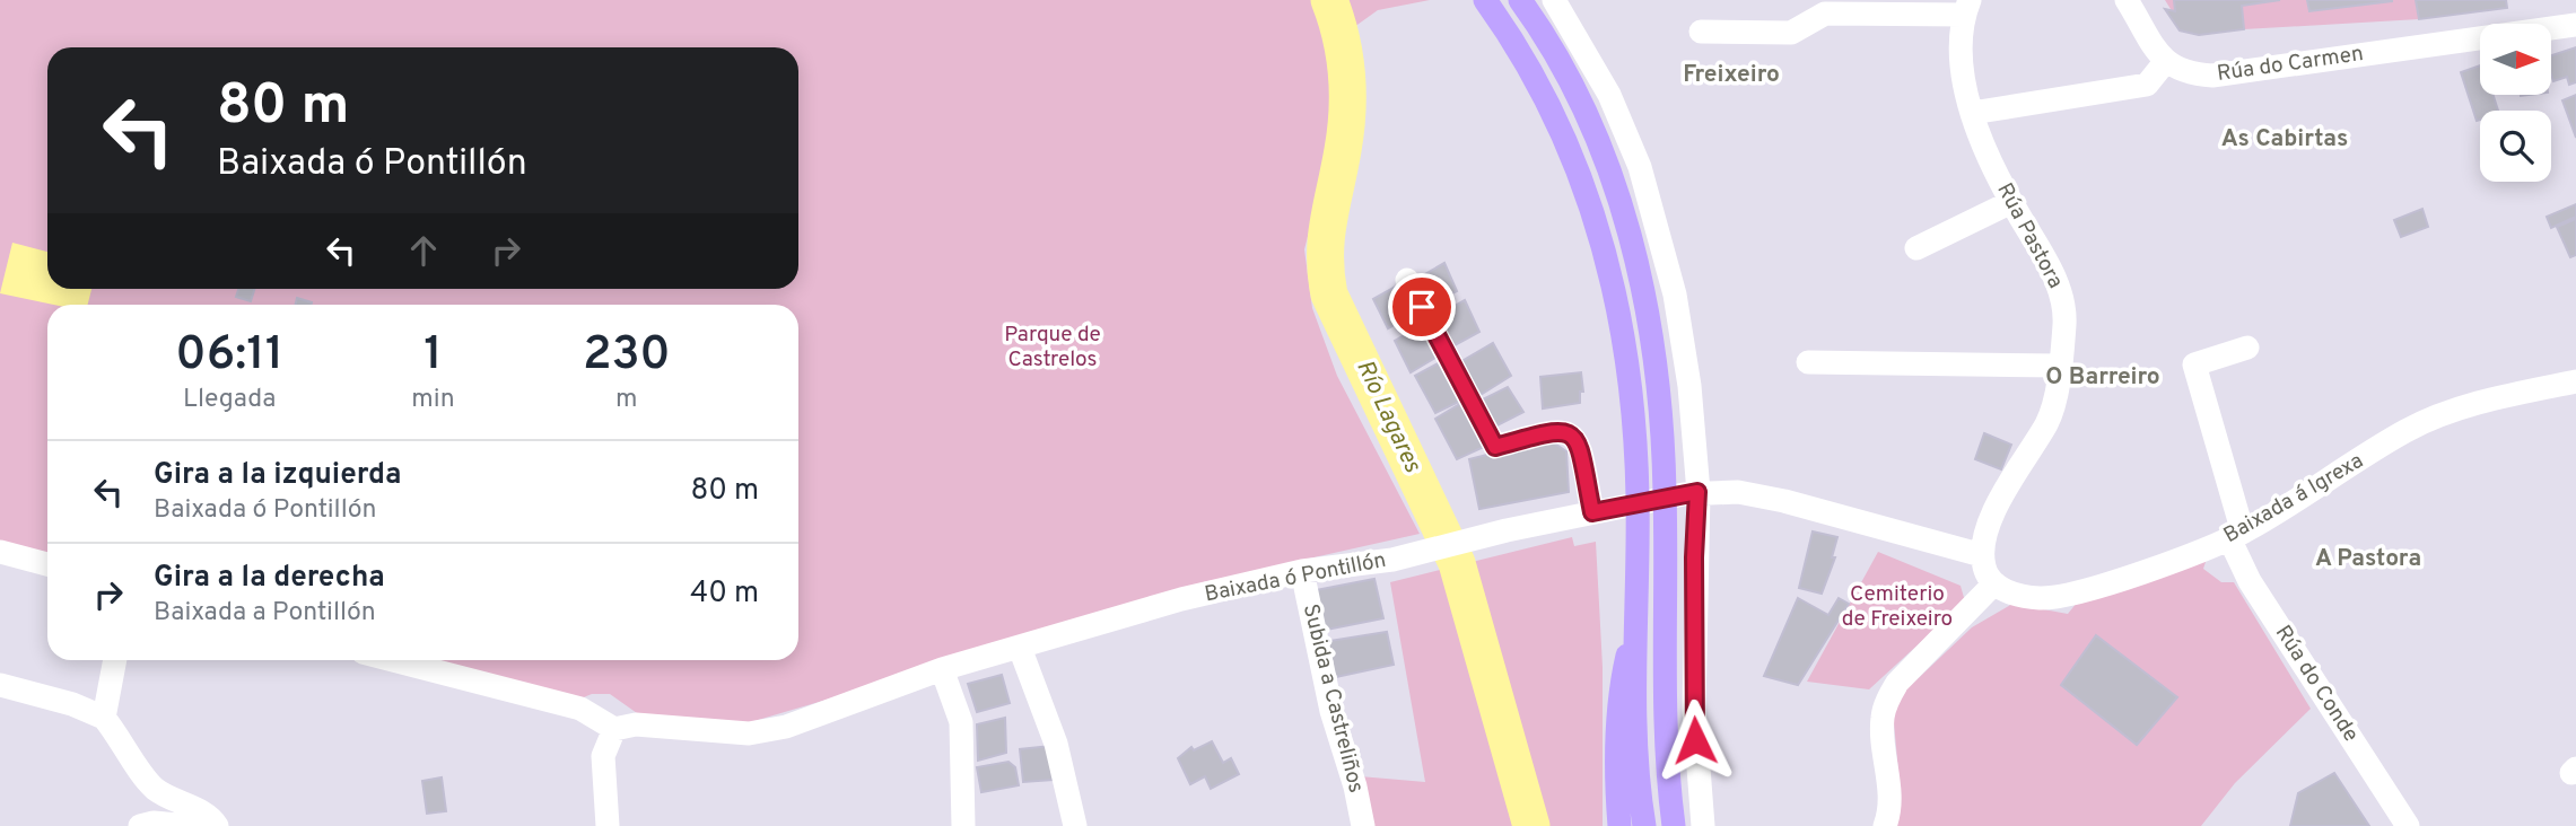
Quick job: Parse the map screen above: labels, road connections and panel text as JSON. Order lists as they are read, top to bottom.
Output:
{
  "streets": {
    "street": [
      "Rúa do Carmen",
      "Rúa Pastora",
      "Baixada á Igrexa",
      "Baixada ó Pontillón",
      "Rúa do Conde",
      "Subida a Castreliños"
    ]
  },
  "crossings": [
    ["Rúa Pastora", "Baixada ó Pontillón"],
    ["Baixada á Igrexa", "Rúa do Conde"],
    ["Baixada ó Pontillón", "Subida a Castreliños"]
  ],
  "districts": [
    "Freixeiro",
    "As Cabirtas",
    "O Barreiro",
    "A Pastora"
  ],
  "water": ["Río Lagares"],
  "parks": ["Parque de Castrelos", "Cemiterio de Freixeiro"],
  "north": "right",
  "page": {
    "turn": ["80 m", "Baixada ó Pontillón"],
    "eta": [
      "06:11",
      "Llegada",
      "1",
      "min",
      "230",
      "m"
    ],
    "list": [
      {
        "name": "Gira a la izquierda",
        "note": "Baixada ó Pontillón",
        "value": "80 m"
      },
      {
        "name": "Gira a la derecha",
        "note": "Baixada a Pontillón",
        "value": "40 m"
      }
    ]
  }
}
